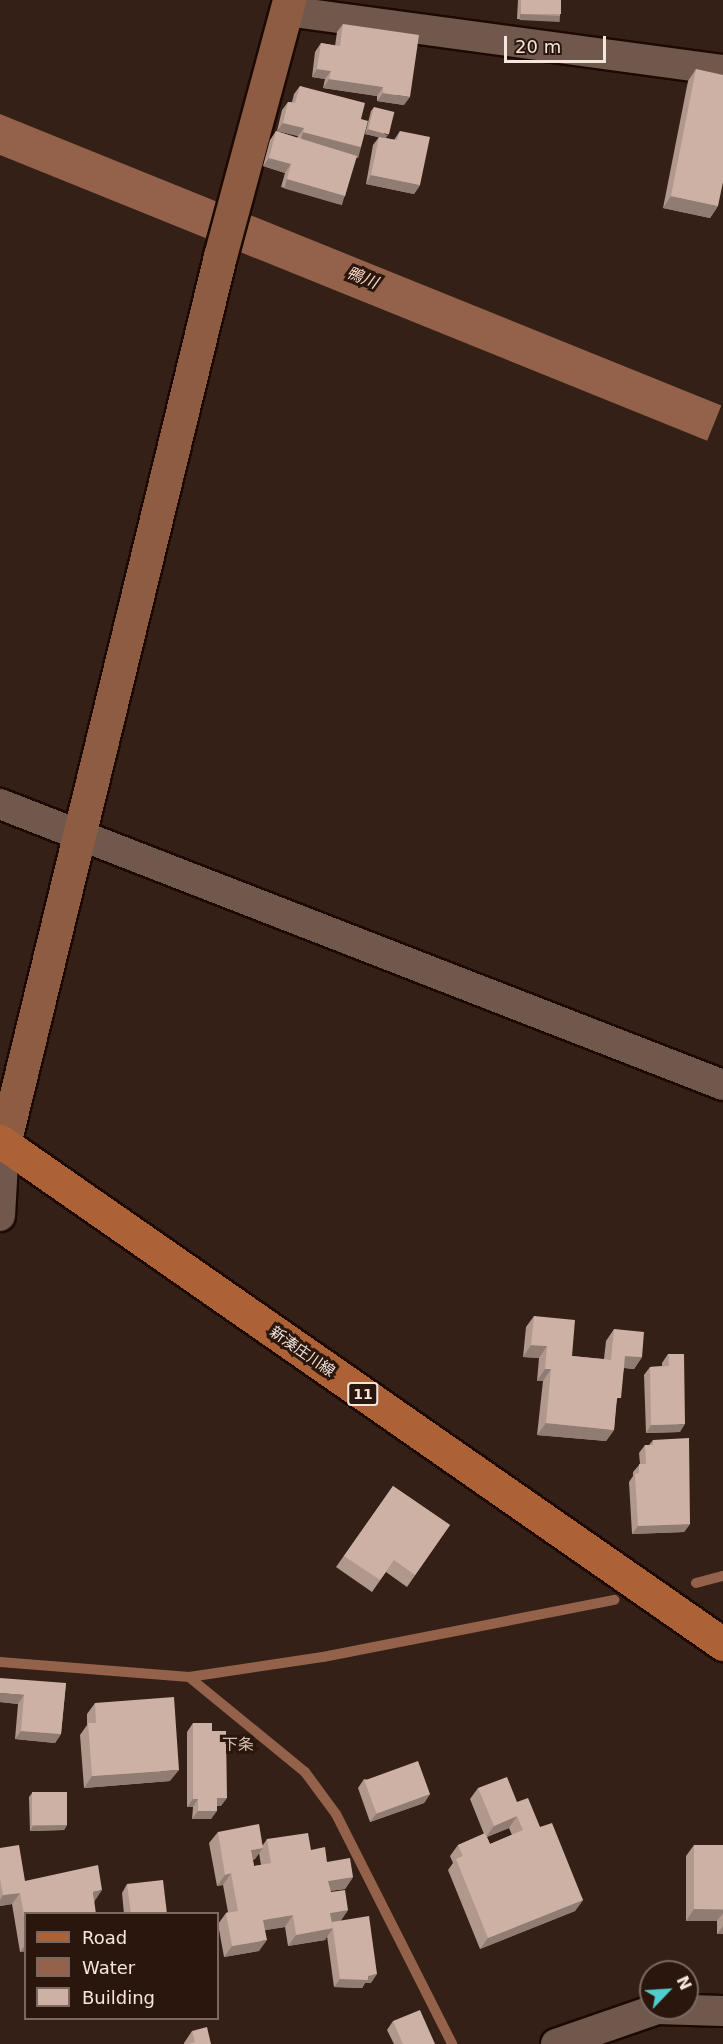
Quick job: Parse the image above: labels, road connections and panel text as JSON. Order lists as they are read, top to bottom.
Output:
{
  "streets": {
    "main road": ["新湊庄川線", "11"]
  },
  "districts": ["下条"],
  "water": ["鴨川"],
  "legend": ["Road", "Water", "Building"],
  "scale_bar": "20 m",
  "north": "top right"
}
